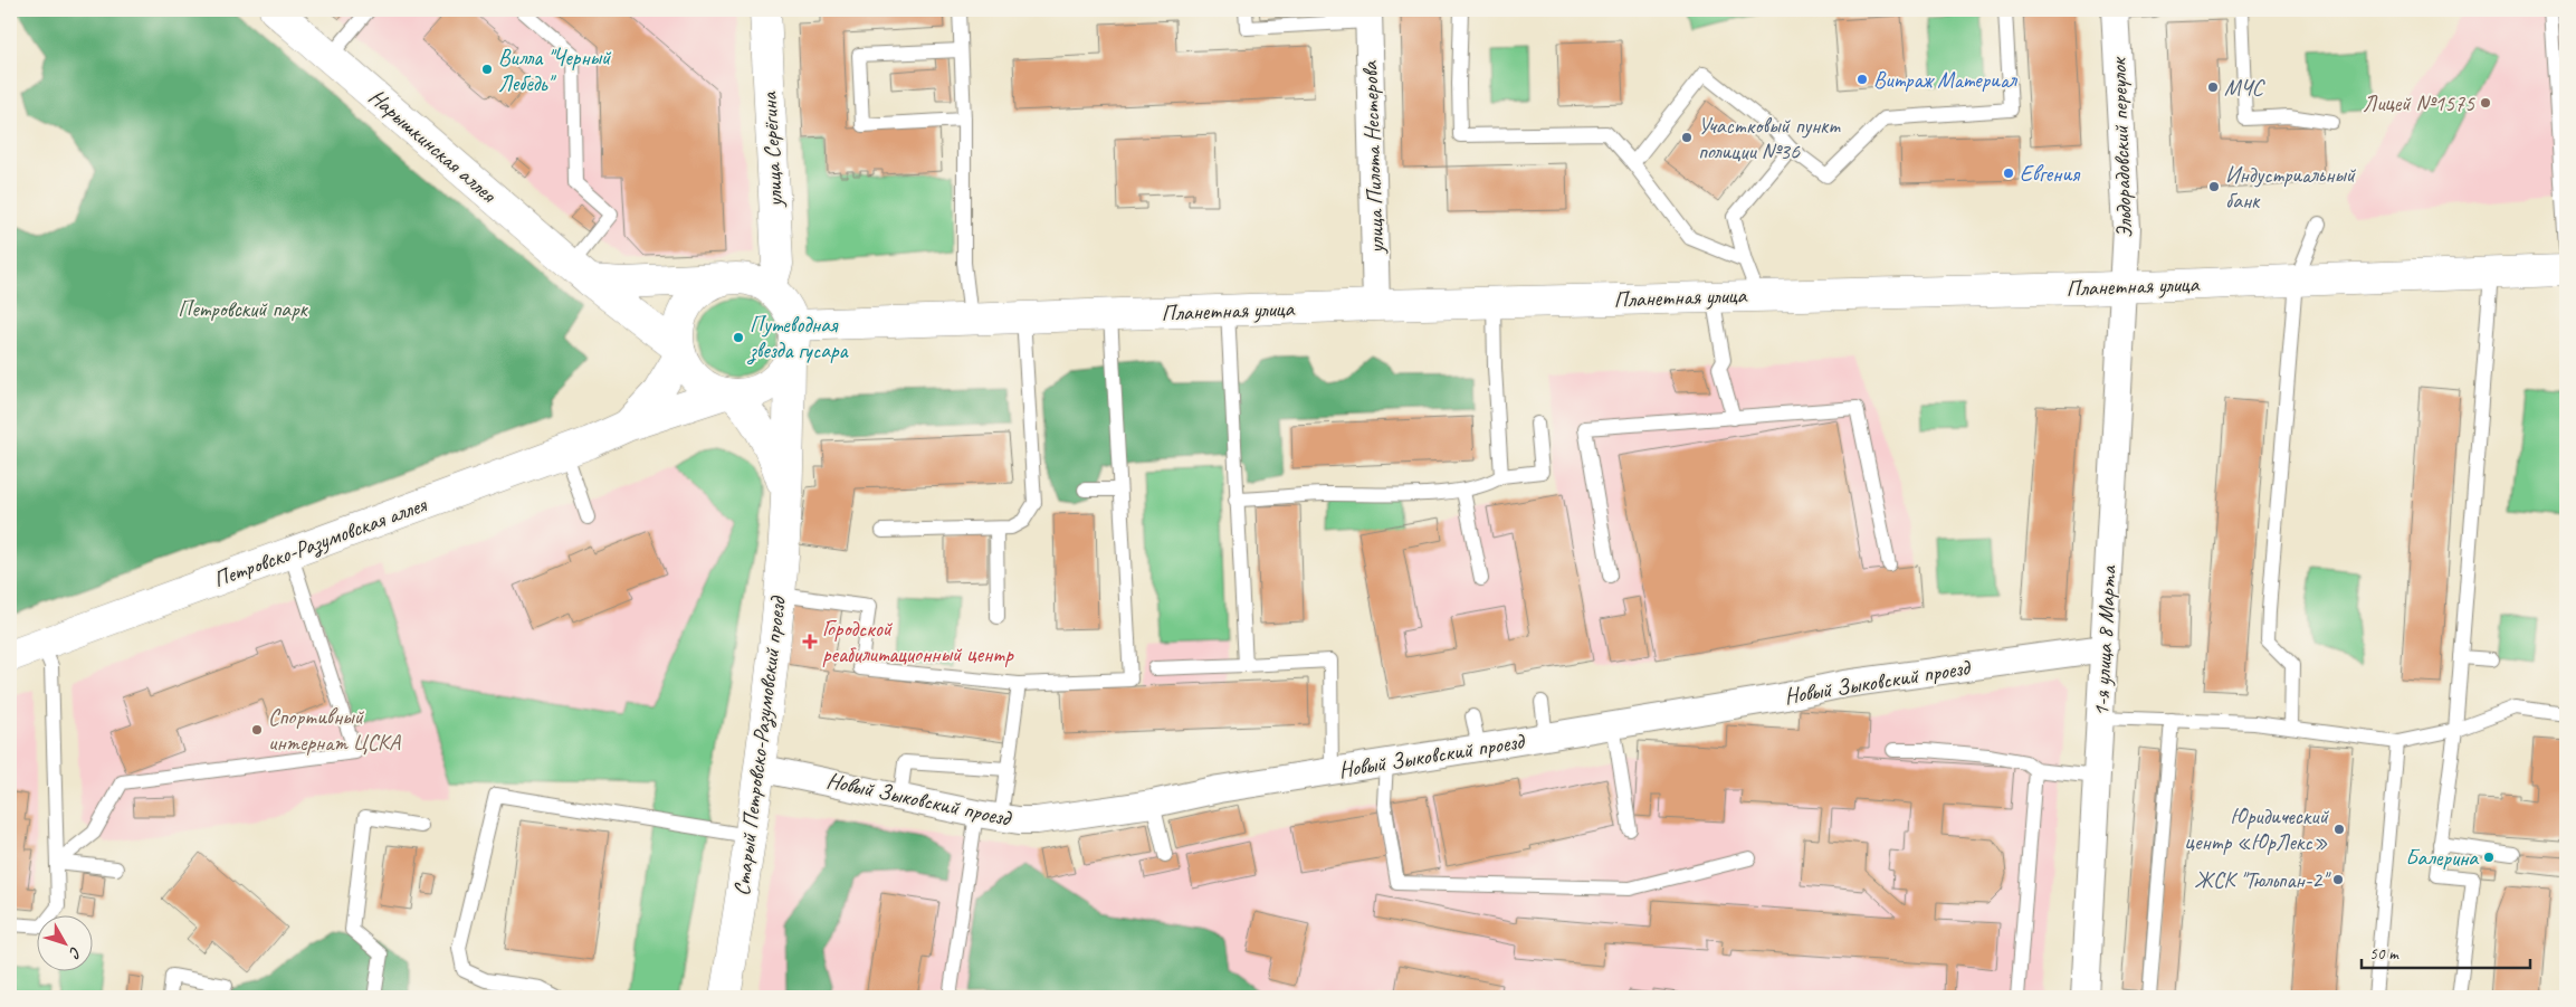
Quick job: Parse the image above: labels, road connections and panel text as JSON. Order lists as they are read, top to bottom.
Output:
{
  "streets": {
    "street": [
      "Нарышкинская аллея",
      "Эльдорадовский переулок",
      "улица Серёгина",
      "улица Пилота Нестерова",
      "Планетная улица",
      "Петровско-Разумовская аллея",
      "1-я улица 8 Марта",
      "Новый Зыковский проезд",
      "Старый Петровско-Разумовский проезд"
    ]
  },
  "crossings": [
    ["Нарышкинская аллея", "улица Серёгина"],
    ["Нарышкинская аллея", "Планетная улица"],
    ["Нарышкинская аллея", "Петровско-Разумовская аллея"],
    ["Нарышкинская аллея", "Старый Петровско-Разумовский проезд"],
    ["Эльдорадовский переулок", "Планетная улица"],
    ["Эльдорадовский переулок", "1-я улица 8 Марта"],
    ["улица Серёгина", "Планетная улица"],
    ["улица Серёгина", "Петровско-Разумовская аллея"],
    ["улица Серёгина", "Старый Петровско-Разумовский проезд"],
    ["улица Пилота Нестерова", "Планетная улица"],
    ["Планетная улица", "Петровско-Разумовская аллея"],
    ["Планетная улица", "1-я улица 8 Марта"],
    ["Планетная улица", "Старый Петровско-Разумовский проезд"],
    ["Петровско-Разумовская аллея", "Старый Петровско-Разумовский проезд"],
    ["1-я улица 8 Марта", "Новый Зыковский проезд"],
    ["Новый Зыковский проезд", "Старый Петровско-Разумовский проезд"]
  ],
  "parks": ["Петровский парк"],
  "places": {
    "other": [
      "Вилла \"Черный Лебедь\"",
      "Витраж Материал",
      "МЧС",
      "Лицей №1575",
      "Участковый пункт полиции №36",
      "Евгения",
      "Индустриальный банк",
      "Путеводная звезда гусара",
      "Спортивный интернат ЦСКА",
      "Юридический центр «ЮрЛекс»",
      "Балерина",
      "ЖСК \"Тюльпан-2\""
    ],
    "health": ["Городской реабилитационный центр"]
  },
  "scale_bar": "50 m",
  "north": "bottom right"
}
